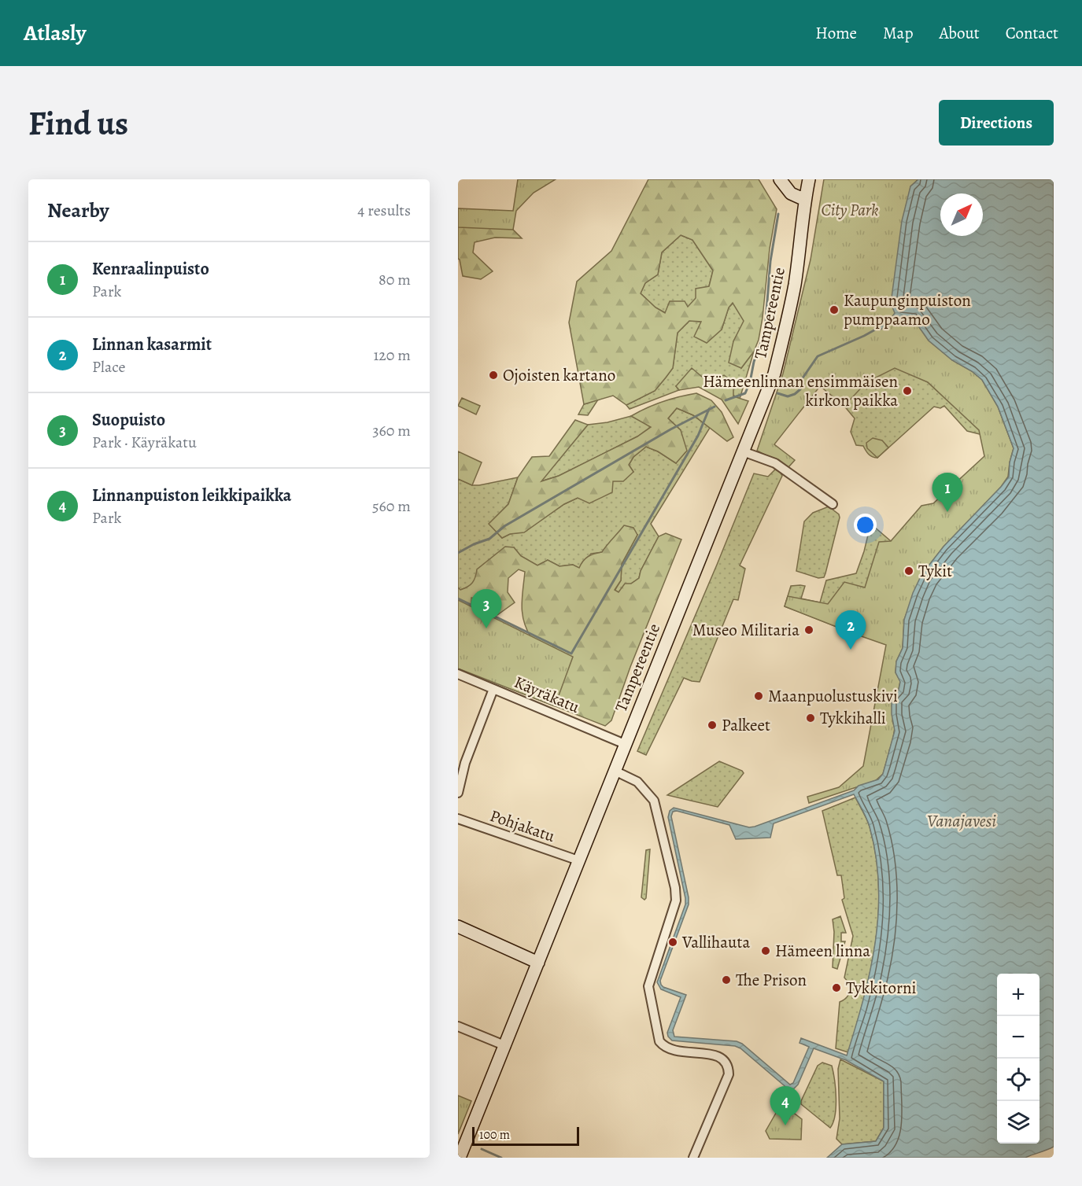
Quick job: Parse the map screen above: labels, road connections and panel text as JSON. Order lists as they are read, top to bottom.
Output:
{
  "streets": {
    "main road": ["Tampereentie"],
    "street": ["Käyräkatu", "Pohjakatu"]
  },
  "crossings": [
    ["Tampereentie", "Käyräkatu"],
    ["Tampereentie", "Pohjakatu"]
  ],
  "water": ["Vanajavesi"],
  "parks": ["City Park"],
  "places": [
    "Kaupunginpuiston pumppaamo",
    "Ojoisten kartano",
    "Hämeenlinnan ensimmäisen kirkon paikka",
    "Tykit",
    "Museo Militaria",
    "Maanpuolustuskivi",
    "Tykkihalli",
    "Palkeet",
    "Vallihauta",
    "Hämeen linna",
    "The Prison",
    "Tykkitorni"
  ],
  "scale_bar": "100 m",
  "north": "top right",
  "page": {
    "header": "Atlasly",
    "nav": [
      "Home",
      "Map",
      "About",
      "Contact"
    ],
    "buttons": "Directions",
    "title": "Find us",
    "heading": ["Nearby", "4 results"],
    "list": [
      {
        "mark": "1",
        "name": "Kenraalinpuisto",
        "note": "Park",
        "value": "80 m"
      },
      {
        "mark": "2",
        "name": "Linnan kasarmit",
        "note": "Place",
        "value": "120 m"
      },
      {
        "mark": "3",
        "name": "Suopuisto",
        "note": "Park · Käyräkatu",
        "value": "360 m"
      },
      {
        "mark": "4",
        "name": "Linnanpuiston leikkipaikka",
        "note": "Park",
        "value": "560 m"
      }
    ],
    "pins": [
      "1",
      "3",
      "2",
      "4"
    ],
    "map_buttons": ["+", "−"],
    "scale": "100 m"
  }
}
